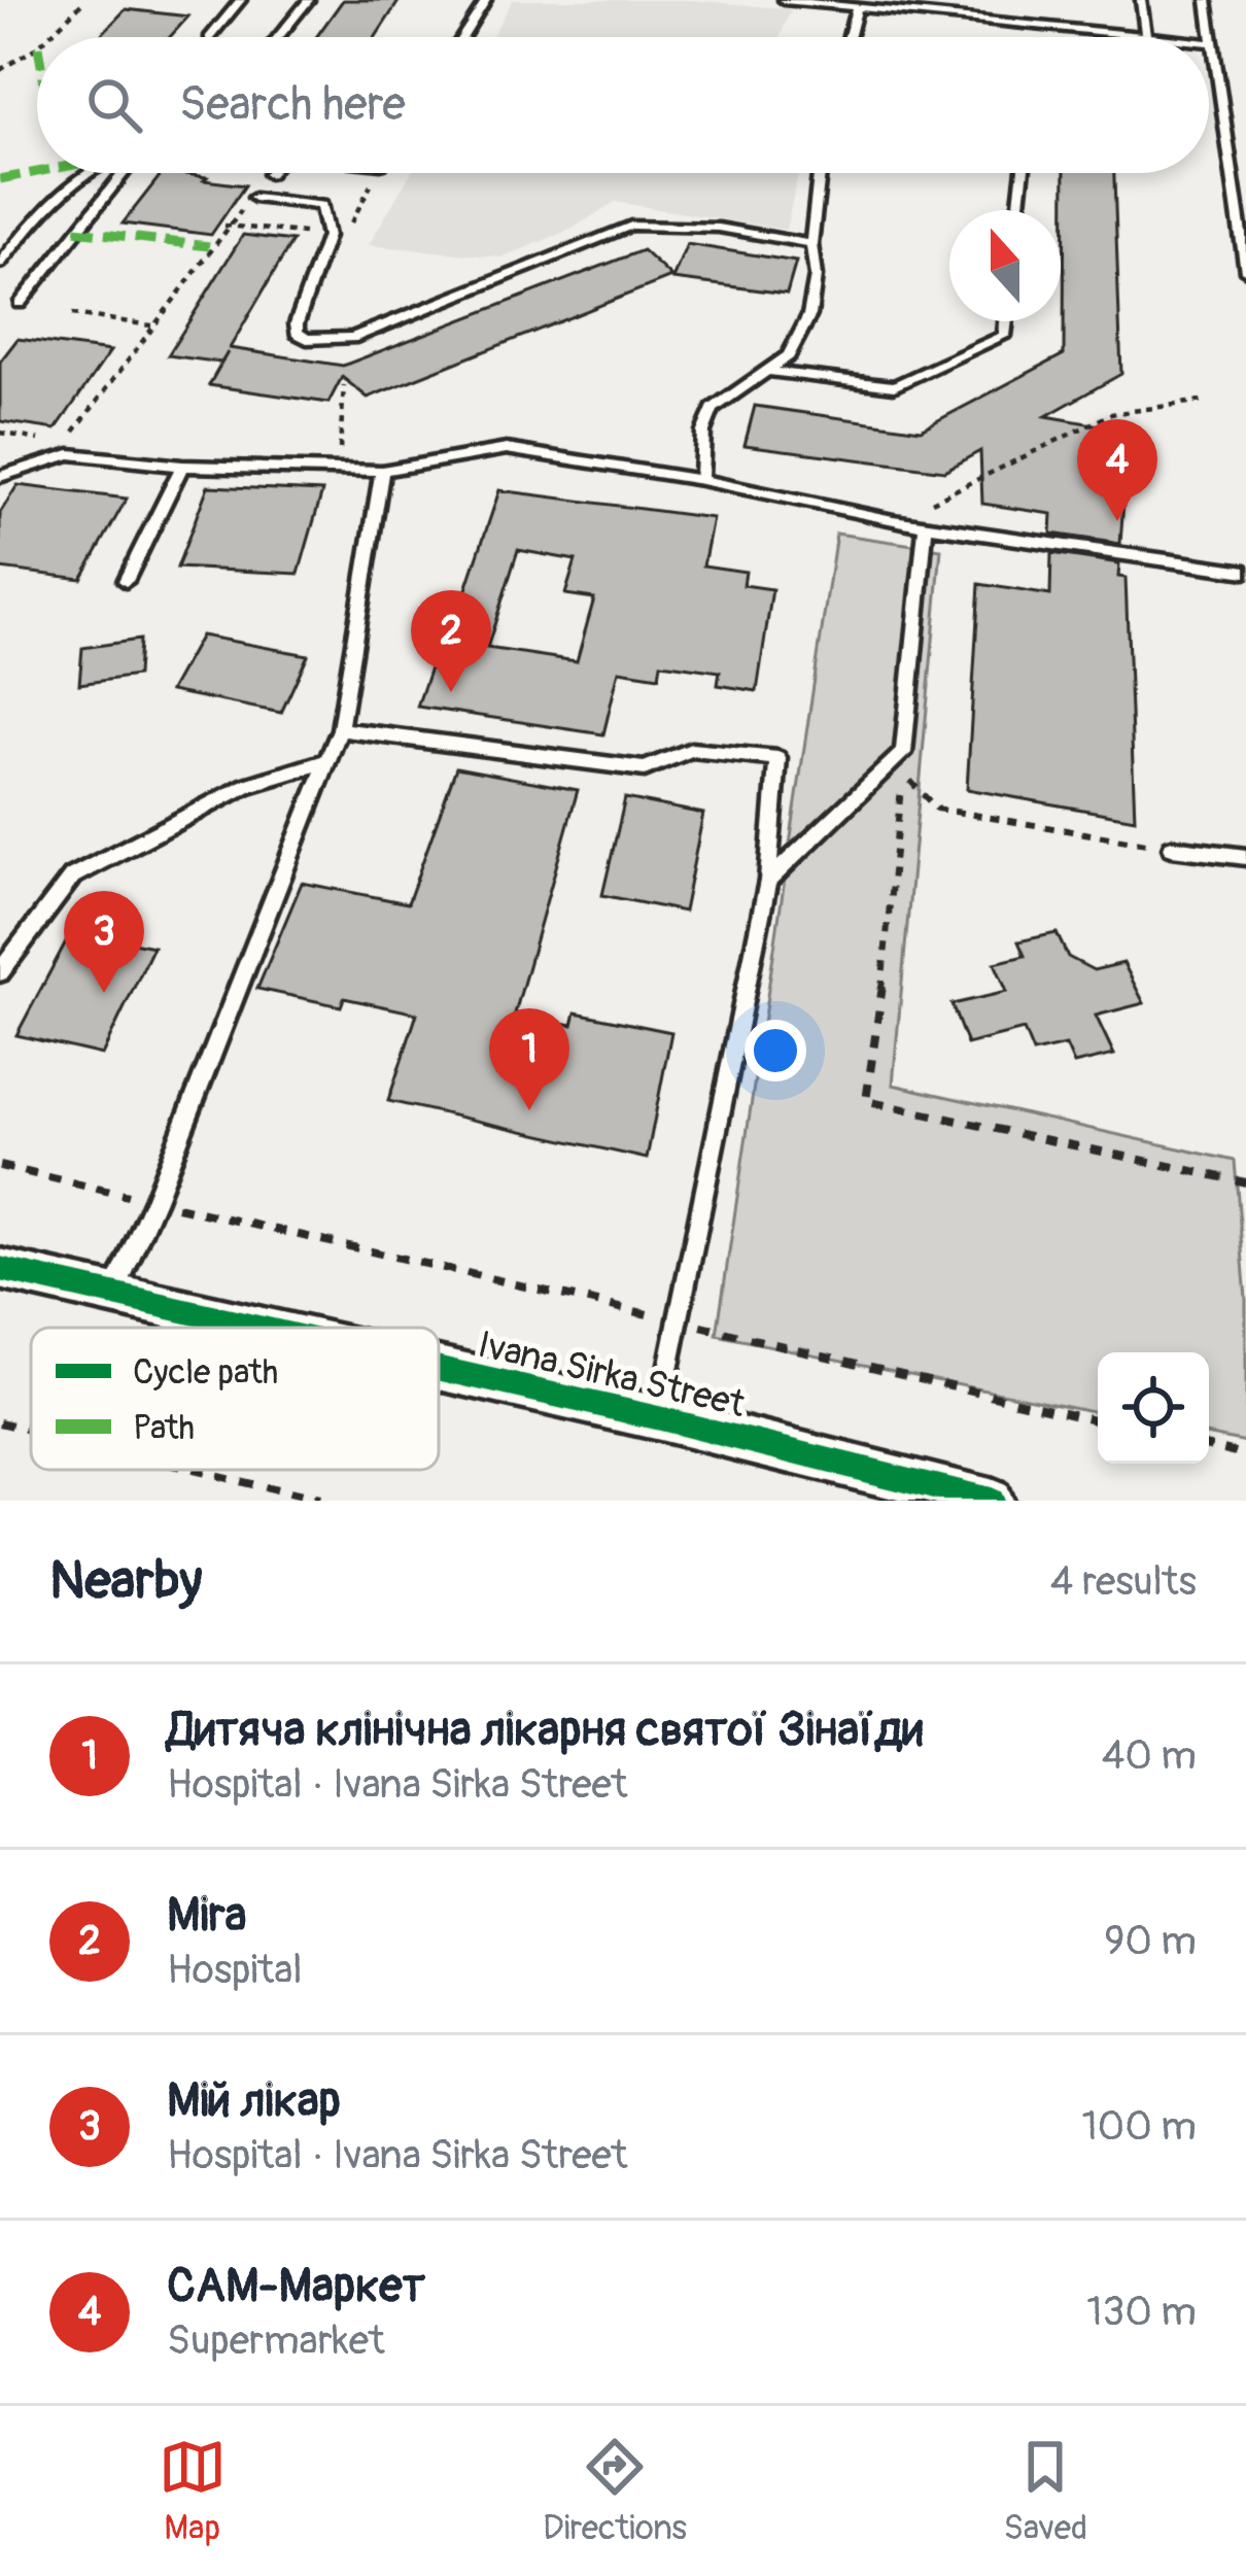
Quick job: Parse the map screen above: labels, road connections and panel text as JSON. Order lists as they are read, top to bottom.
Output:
{
  "streets": {
    "street": ["Ivana Sirka Street"]
  },
  "legend": ["Cycle path", "Path"],
  "north": "top",
  "page": {
    "search": "Search here",
    "pins": [
      "4",
      "2",
      "3",
      "1"
    ],
    "heading": ["Nearby", "4 results"],
    "list": [
      {
        "mark": "1",
        "name": "Дитяча клінічна лікарня святої Зінаїди",
        "note": "Hospital · Ivana Sirka Street",
        "value": "40 m"
      },
      {
        "mark": "2",
        "name": "Mira",
        "note": "Hospital",
        "value": "90 m"
      },
      {
        "mark": "3",
        "name": "Мій лікар",
        "note": "Hospital · Ivana Sirka Street",
        "value": "100 m"
      },
      {
        "mark": "4",
        "name": "САМ-Маркет",
        "note": "Supermarket",
        "value": "130 m"
      }
    ],
    "nav": ["Map", "Directions", "Saved"]
  }
}
